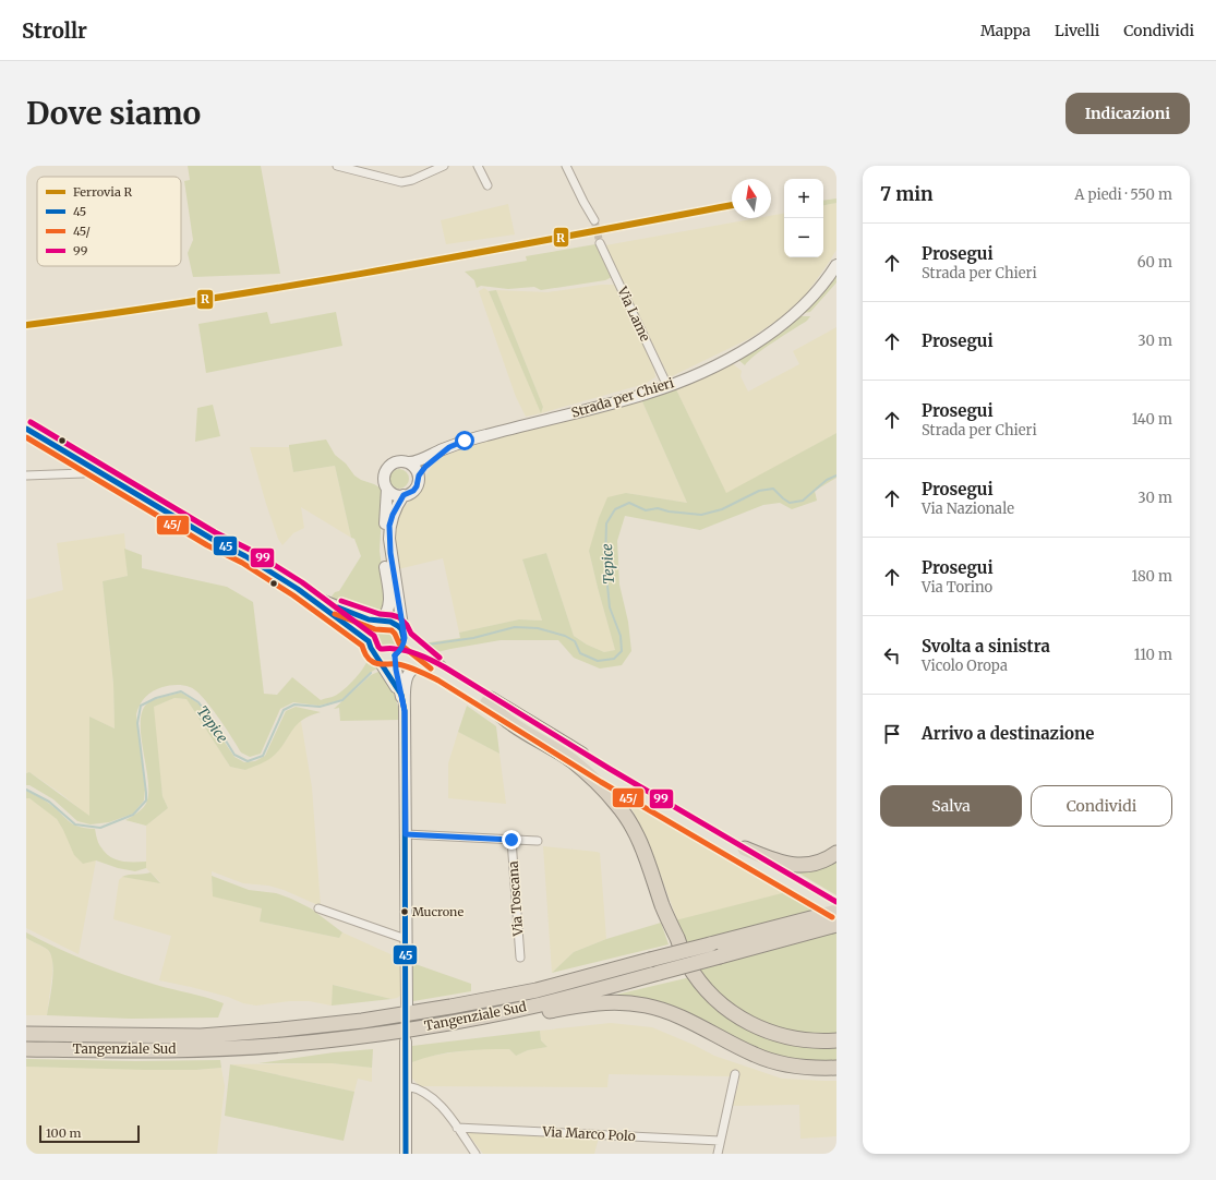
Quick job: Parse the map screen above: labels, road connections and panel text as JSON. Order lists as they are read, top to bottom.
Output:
{
  "streets": {
    "highway": ["Tangenziale Sud"],
    "main road": ["Strada per Chieri"],
    "street": ["Via Lame", "Via Toscana", "Via Marco Polo"]
  },
  "crossings": [
    ["Via Lame", "Strada per Chieri"]
  ],
  "water": ["Tepice"],
  "places": ["Mucrone"],
  "lines": [
    "rail line R",
    "transit line 99",
    "transit line 45",
    "transit line 45/"
  ],
  "legend": [
    "Ferrovia R",
    "45",
    "45/",
    "99"
  ],
  "scale_bar": "100 m",
  "north": "top",
  "page": {
    "header": "Strollr",
    "nav": ["Mappa", "Livelli", "Condividi"],
    "buttons": [
      "Indicazioni",
      ["Salva", "Condividi"]
    ],
    "title": "Dove siamo",
    "heading": ["7 min", "A piedi · 550 m"],
    "map_buttons": ["+", "−"],
    "list": [
      ["Prosegui", "Strada per Chieri", "60 m"],
      ["Prosegui", "30 m"],
      ["Prosegui", "Strada per Chieri", "140 m"],
      ["Prosegui", "Via Nazionale", "30 m"],
      ["Prosegui", "Via Torino", "180 m"],
      ["Svolta a sinistra", "Vicolo Oropa", "110 m"],
      "Arrivo a destinazione"
    ],
    "scale": "100 m"
  }
}
